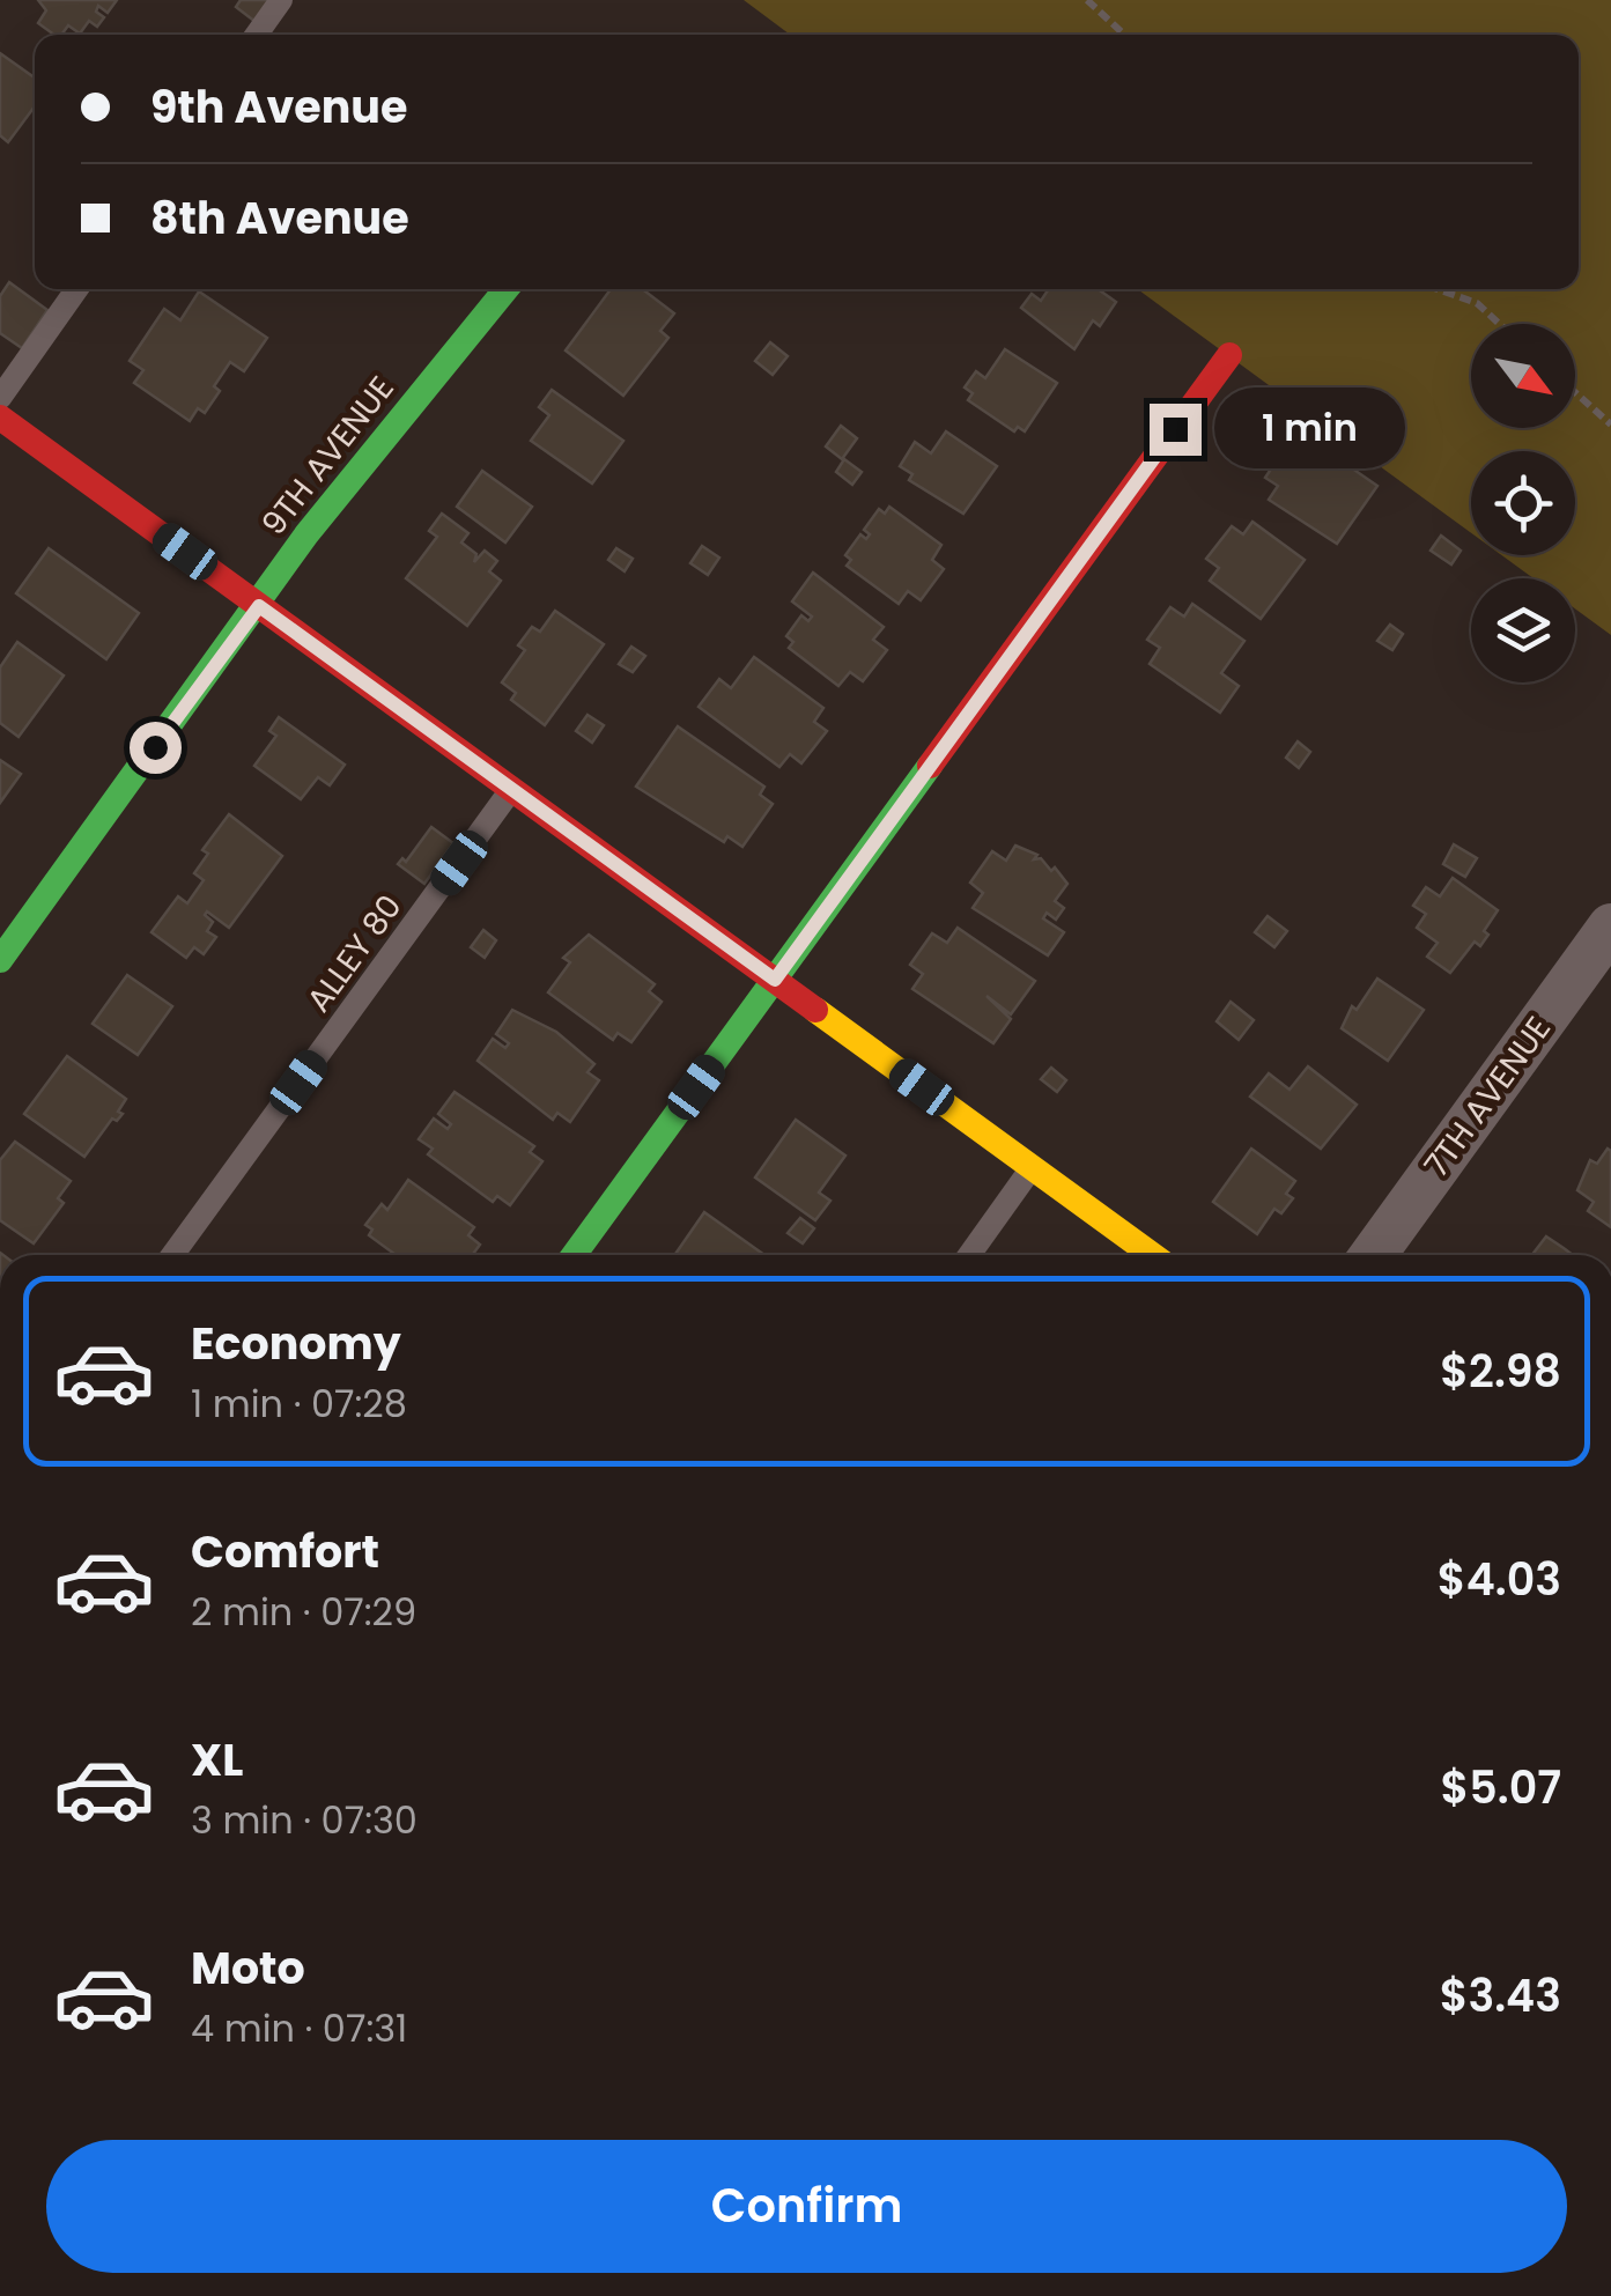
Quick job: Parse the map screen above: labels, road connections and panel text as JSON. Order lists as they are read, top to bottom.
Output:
{
  "streets": {
    "street": ["9TH AVENUE", "7TH AVENUE"],
    "lane": ["ALLEY 80"]
  },
  "north": "bottom right",
  "page": {
    "banner": ["9th Avenue", "8th Avenue"],
    "bubble": "1 min",
    "list": [
      {
        "name": "Economy",
        "note": "1 min · 07:28",
        "value": "$2.98"
      },
      {
        "name": "Comfort",
        "note": "2 min · 07:29",
        "value": "$4.03"
      },
      {
        "name": "XL",
        "note": "3 min · 07:30",
        "value": "$5.07"
      },
      {
        "name": "Moto",
        "note": "4 min · 07:31",
        "value": "$3.43"
      }
    ],
    "buttons": "Confirm"
  }
}
